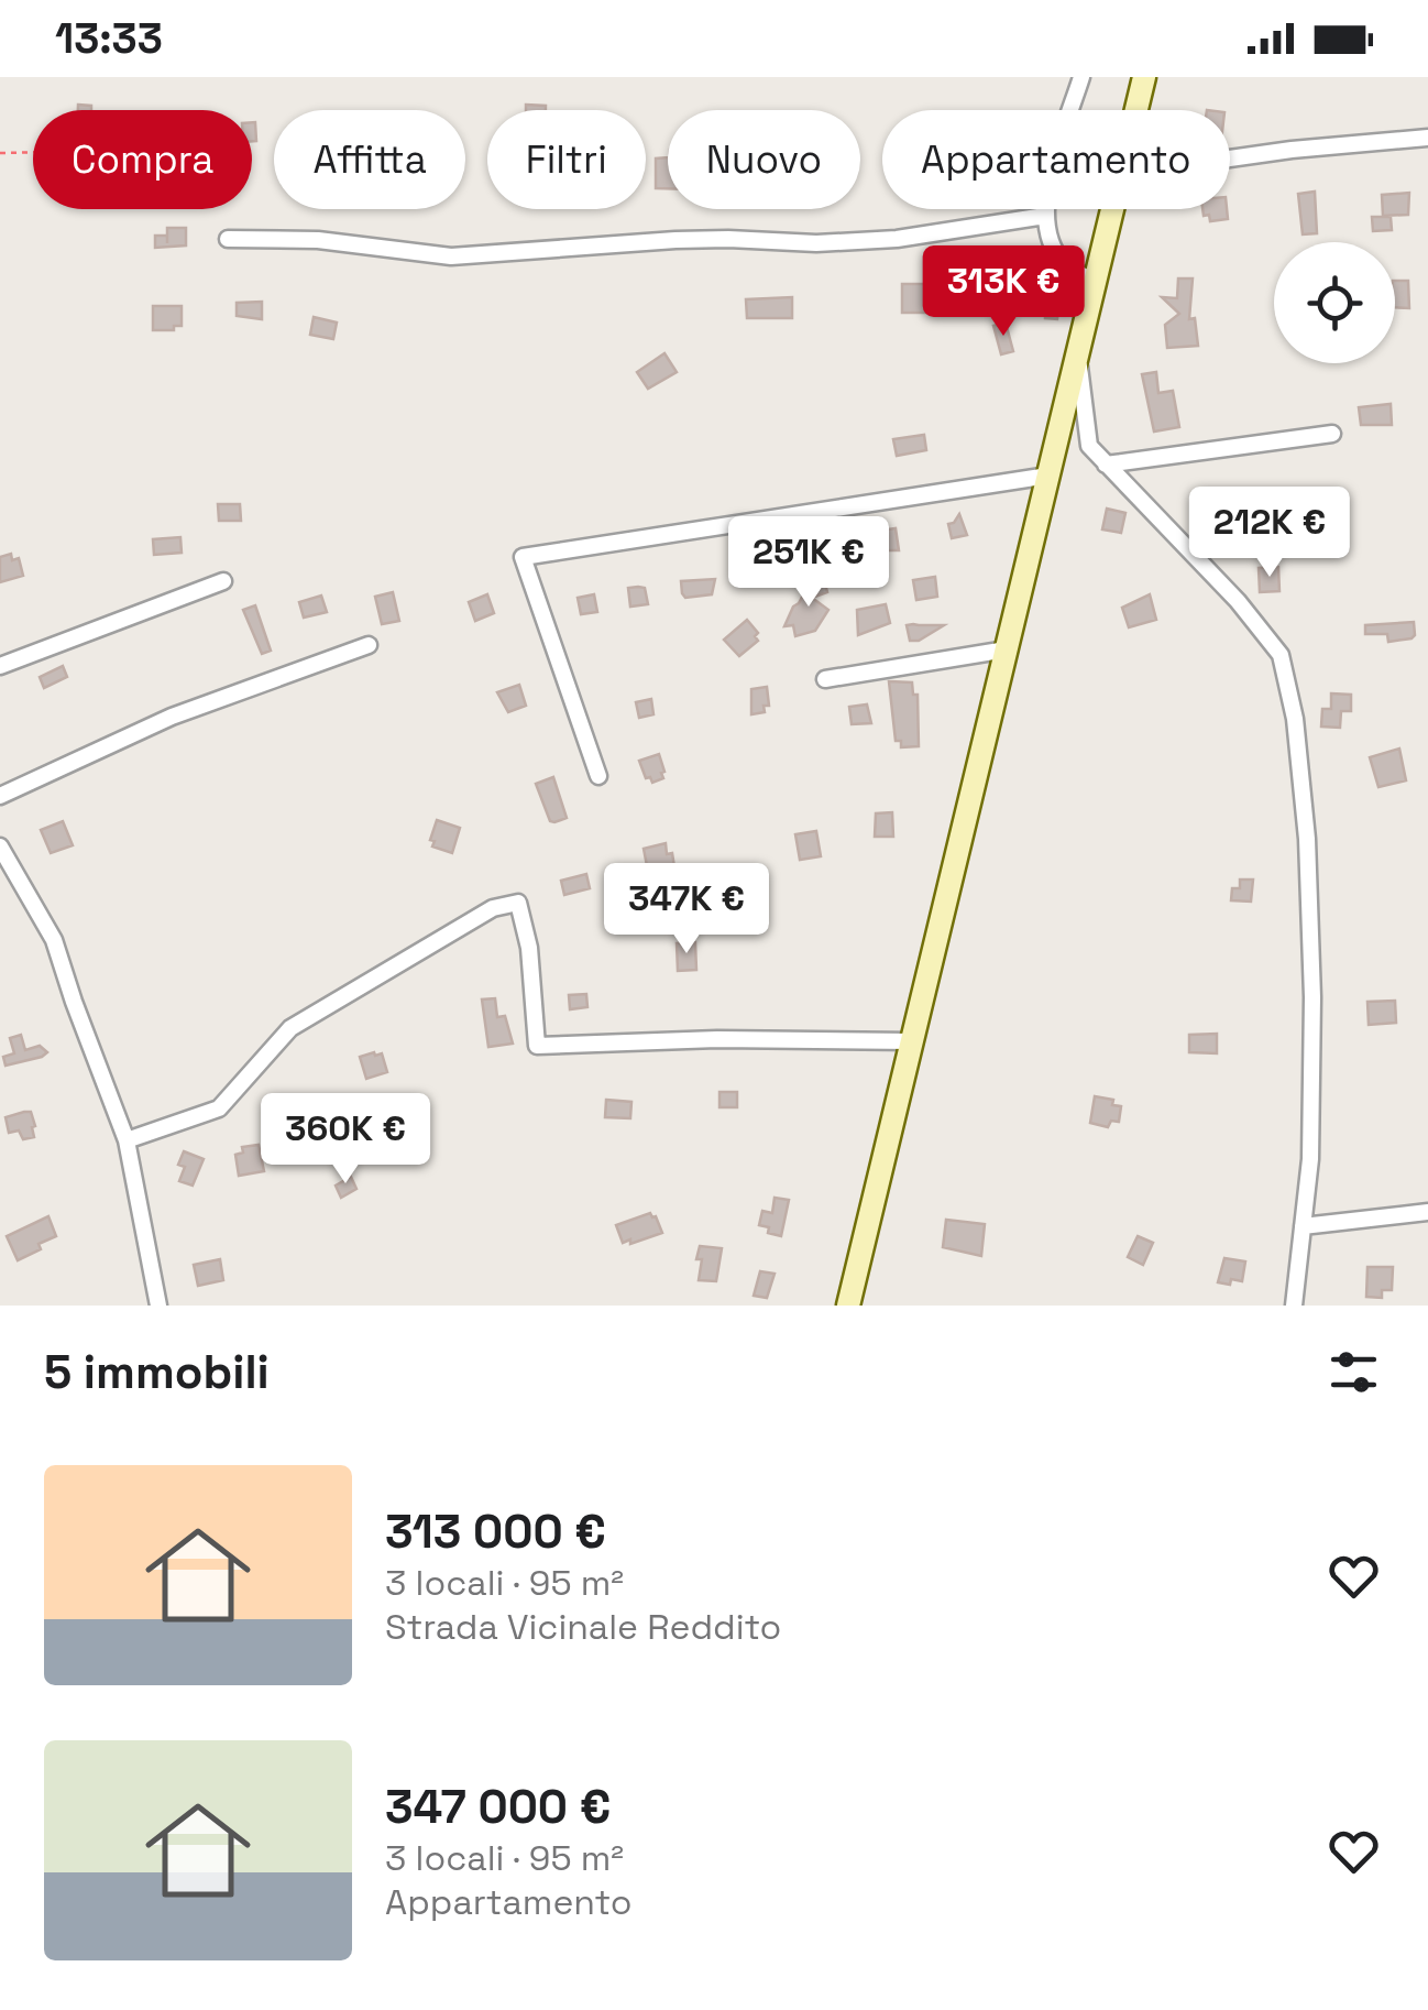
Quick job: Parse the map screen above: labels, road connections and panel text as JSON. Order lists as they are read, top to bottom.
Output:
{
  "page": {
    "status": "13:33",
    "chip": [
      "Compra",
      "Affitta",
      "Filtri",
      "Nuovo",
      "Appartamento"
    ],
    "price": [
      "313K €",
      "212K €",
      "251K €",
      "347K €",
      "360K €"
    ],
    "heading": "5 immobili",
    "list": [
      {
        "name": "313 000 €",
        "note": "3 locali · 95 m² · Strada Vicinale Reddito"
      },
      {
        "name": "347 000 €",
        "note": "3 locali · 95 m² · Appartamento"
      }
    ]
  }
}
